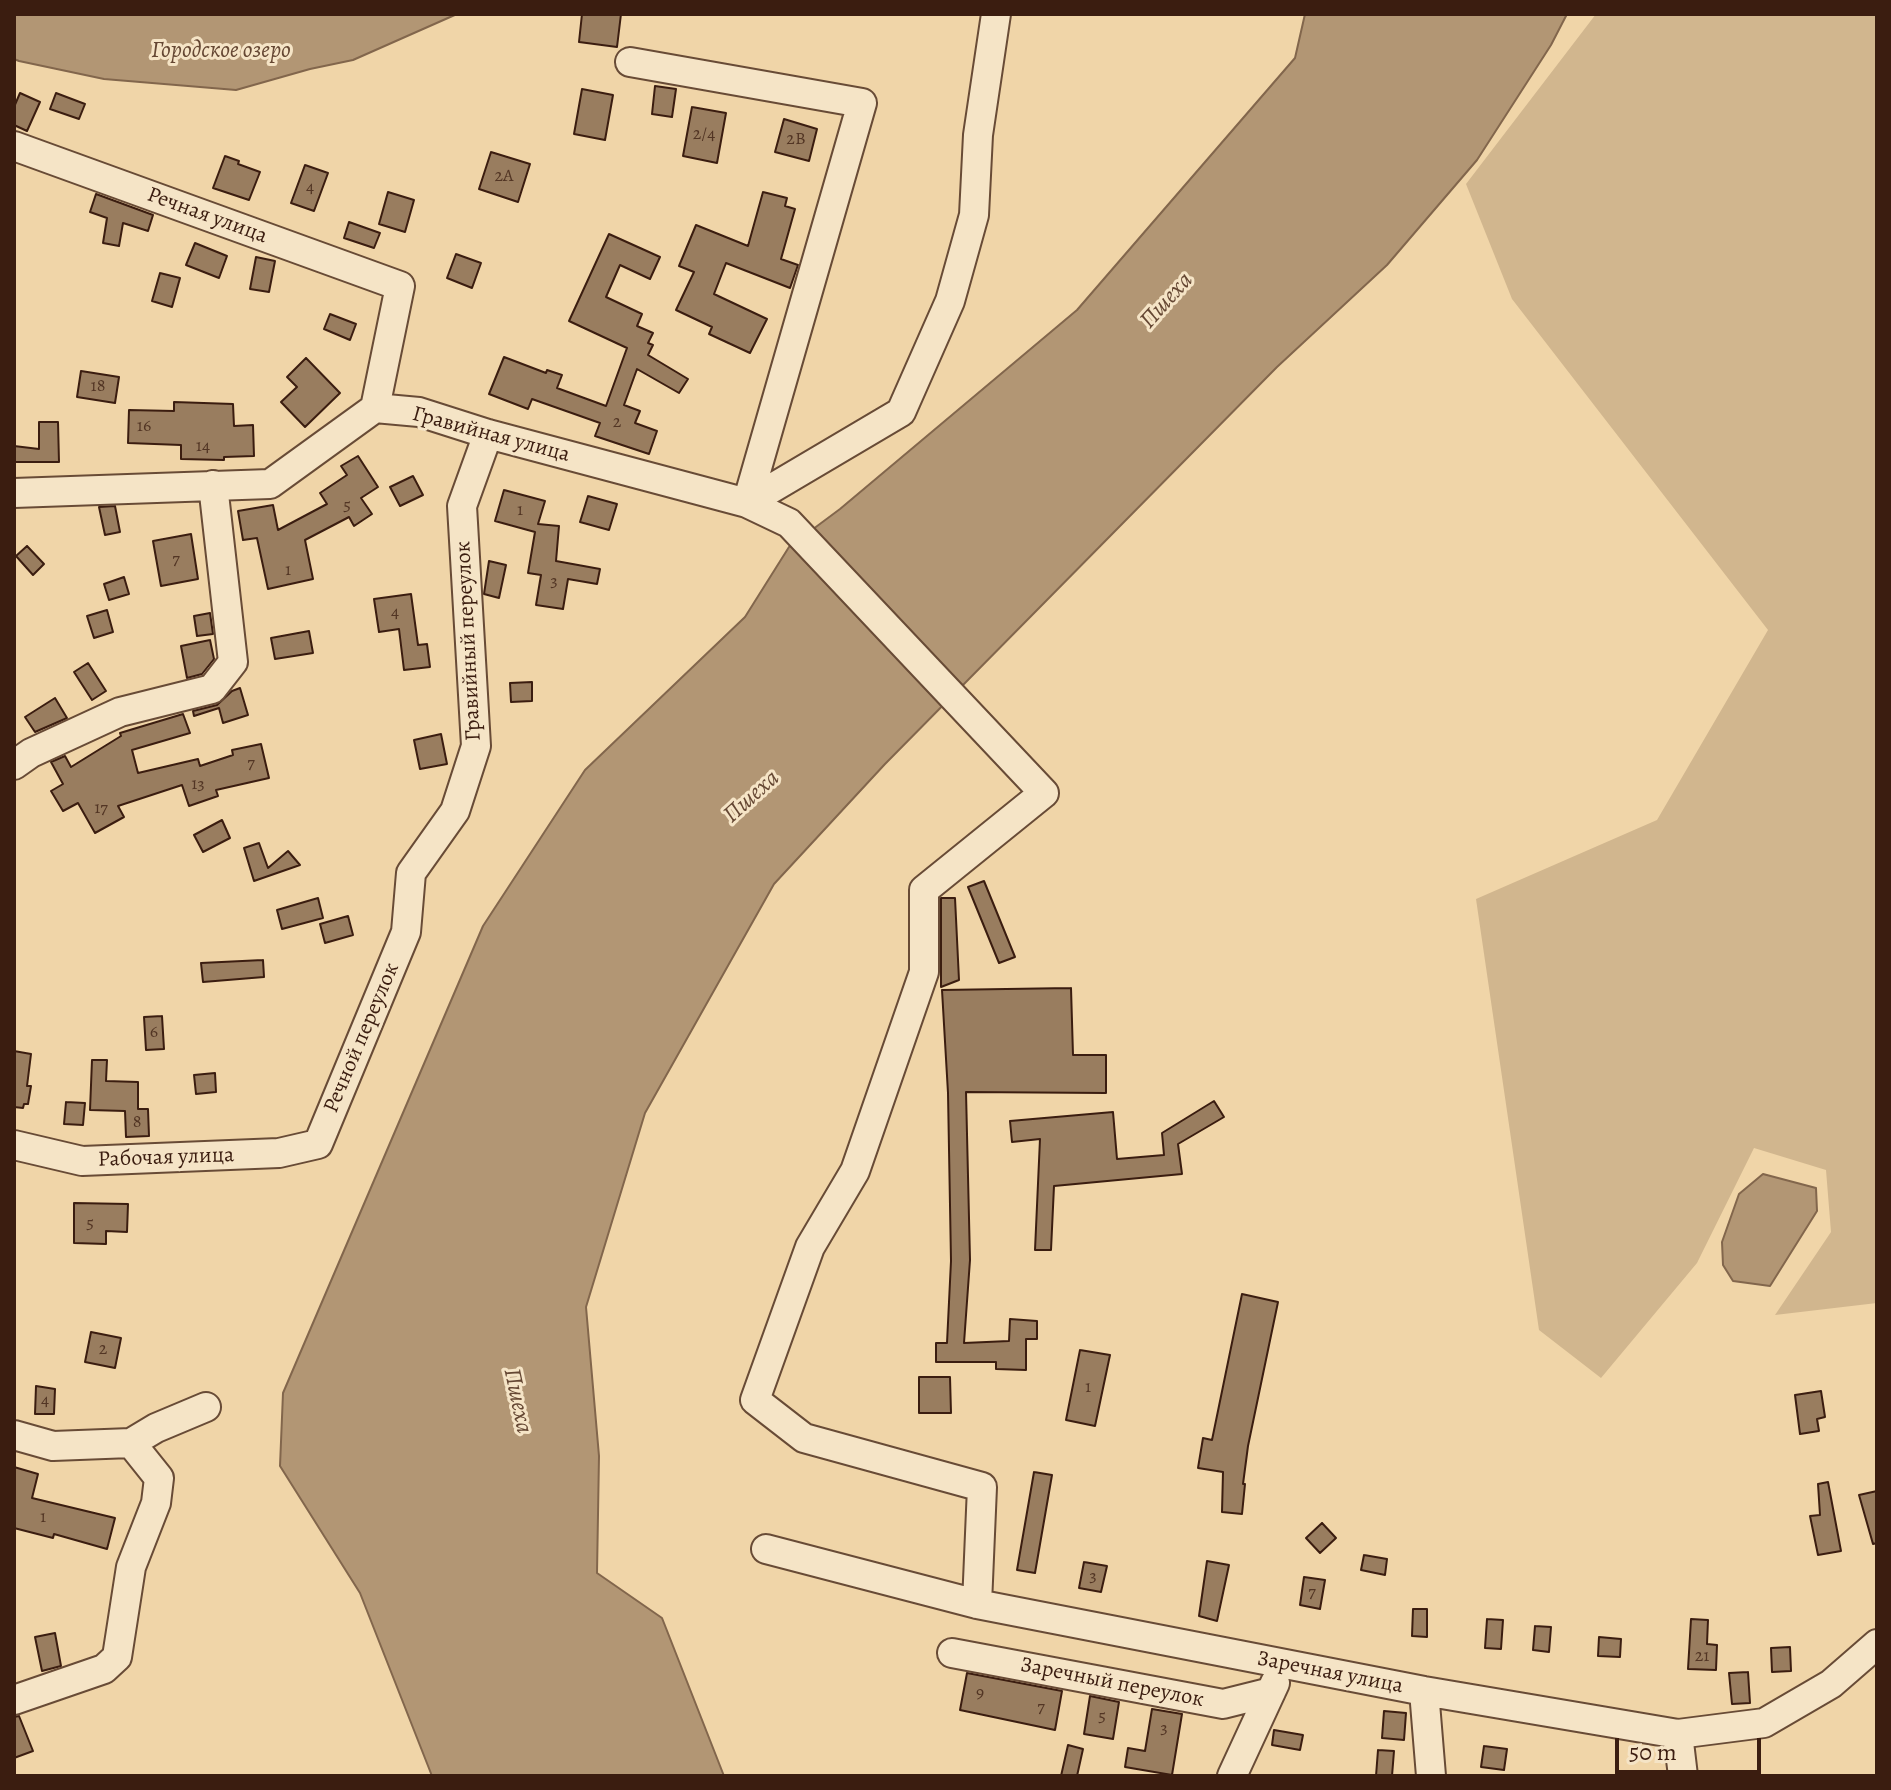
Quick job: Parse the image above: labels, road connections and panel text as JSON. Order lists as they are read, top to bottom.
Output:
{
  "streets": {
    "street": [
      "Речная улица",
      "Гравийная улица",
      "Гравийный переулок",
      "Речной переулок",
      "Рабочая улица",
      "Заречная улица",
      "Заречный переулок"
    ]
  },
  "crossings": [
    ["Речная улица", "Гравийная улица"],
    ["Гравийная улица", "Гравийный переулок"],
    ["Гравийная улица", "Заречная улица"],
    ["Гравийный переулок", "Речной переулок"],
    ["Речной переулок", "Рабочая улица"]
  ],
  "water": ["Городское озеро", "Пшеха"],
  "house_numbers": [
    "2/4",
    "2В",
    "2А",
    "4",
    "18",
    "2",
    "16",
    "14",
    "5",
    "1",
    "7",
    "1",
    "3",
    "4",
    "7",
    "13",
    "17",
    "6",
    "8",
    "5",
    "2",
    "1",
    "4",
    "1",
    "3",
    "7",
    "21",
    "9",
    "7",
    "5",
    "3"
  ],
  "scale_bar": "50 m"
}
